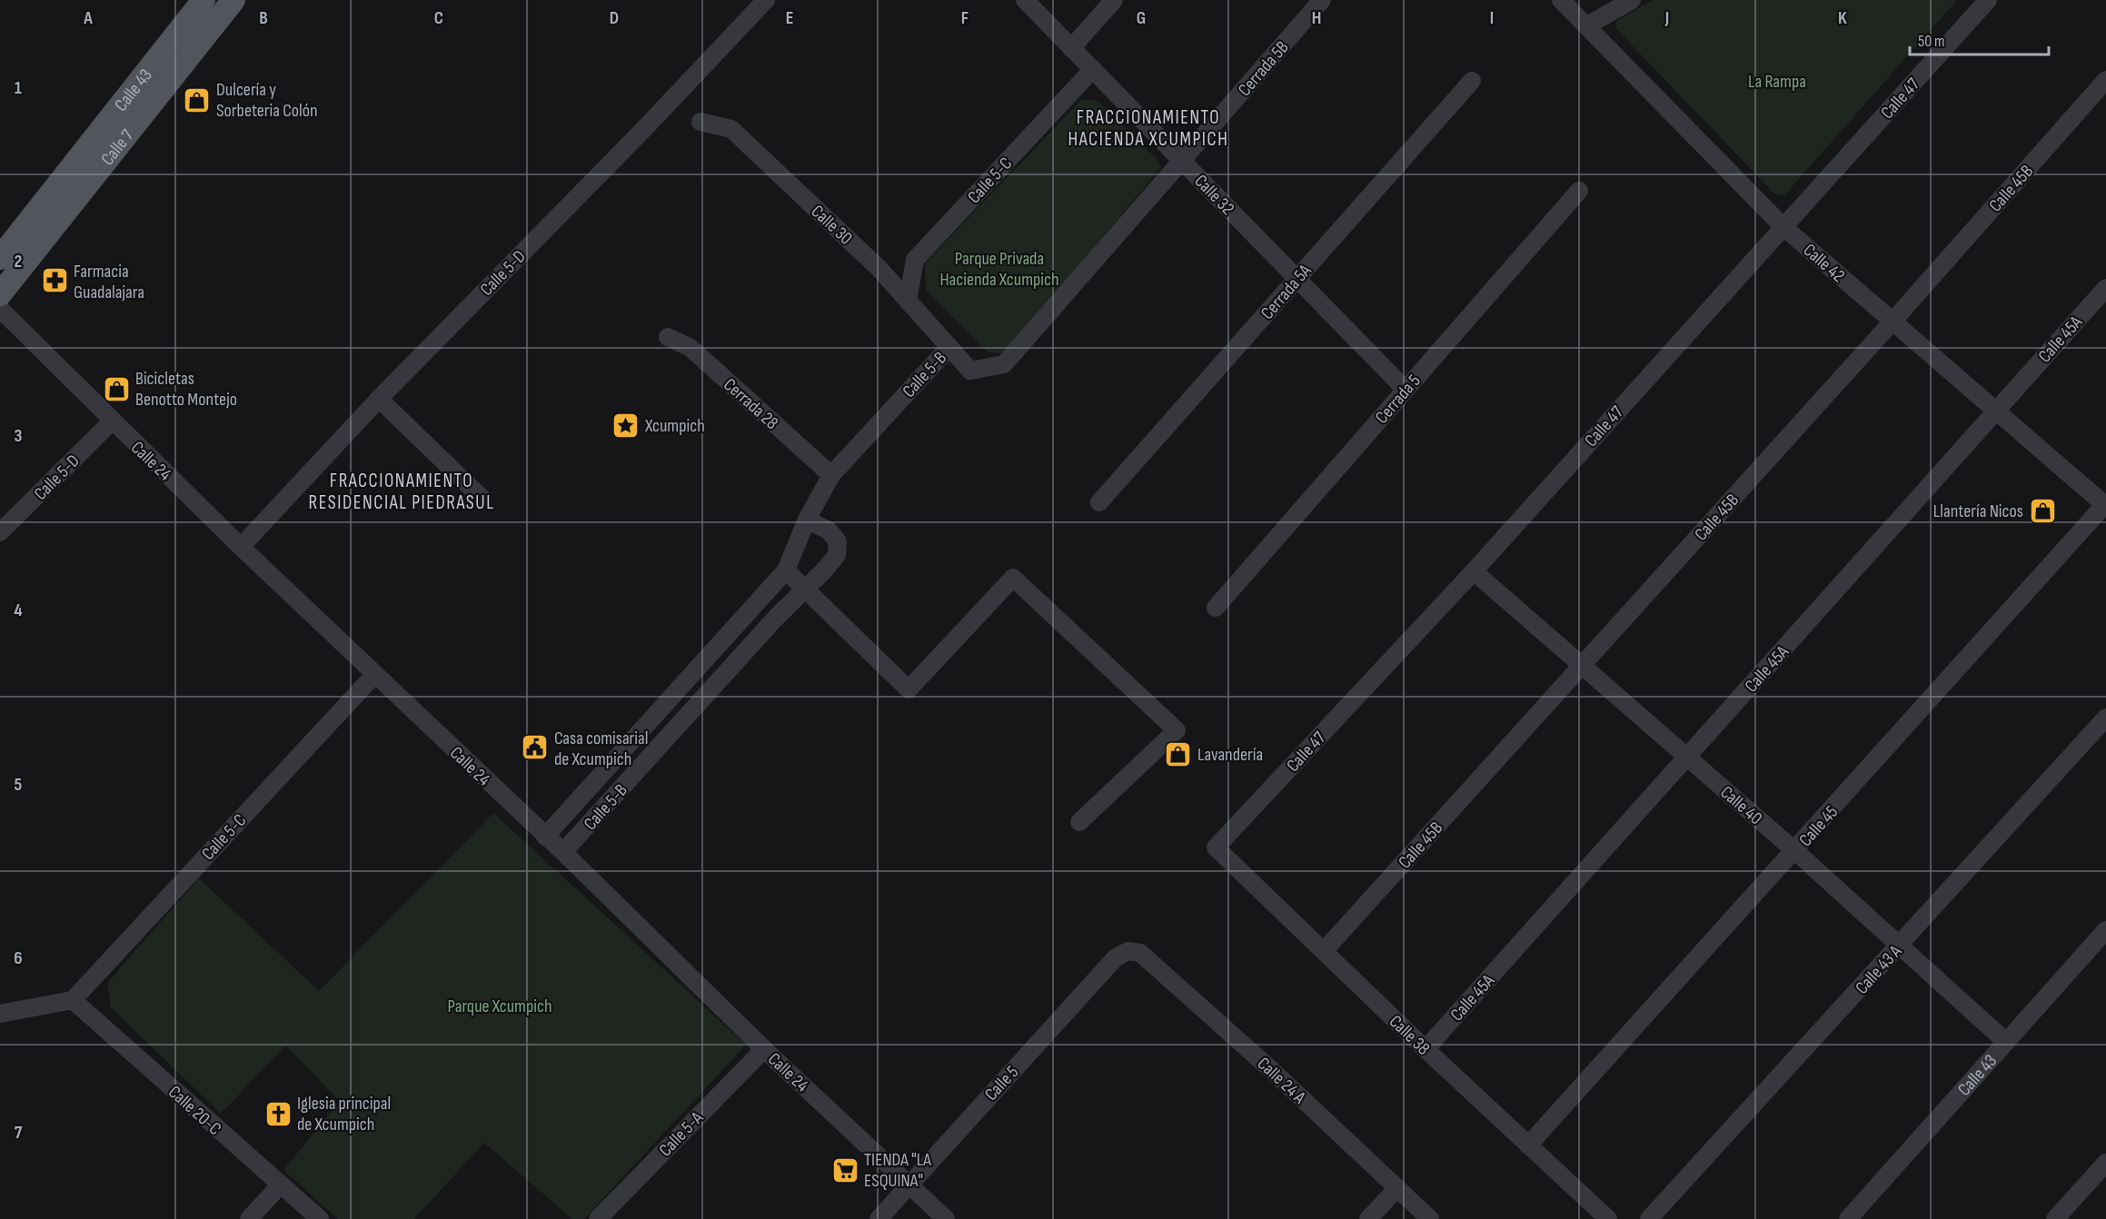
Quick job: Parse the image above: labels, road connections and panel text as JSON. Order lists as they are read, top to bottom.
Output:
{
  "streets": {
    "main road": ["Calle 43", "Calle 7"],
    "street": [
      "Cerrada 5B",
      "Calle 47",
      "Calle 5-C",
      "Calle 45B",
      "Calle 32",
      "Calle 30",
      "Calle 42",
      "Calle 5-D",
      "Cerrada 5A",
      "Calle 45A",
      "Calle 5-B",
      "Cerrada 5",
      "Cerrada 28",
      "Calle 24",
      "Calle 40",
      "Calle 45",
      "Calle 43 A",
      "Calle 38",
      "Calle 24 A",
      "Calle 5",
      "Calle 20-C",
      "Calle 5-A"
    ]
  },
  "crossings": [
    ["Cerrada 5B", "Calle 32"],
    ["Cerrada 5B", "Calle 5-B"],
    ["Calle 43", "Calle 40"],
    ["Calle 47", "Calle 42"],
    ["Calle 47", "Calle 40"],
    ["Calle 47", "Calle 38"],
    ["Calle 5-C", "Calle 32"],
    ["Calle 5-C", "Calle 30"],
    ["Calle 5-C", "Calle 24"],
    ["Calle 5-C", "Calle 20-C"],
    ["Calle 45B", "Calle 42"],
    ["Calle 45B", "Calle 40"],
    ["Calle 45B", "Calle 38"],
    ["Calle 32", "Cerrada 5A"],
    ["Calle 32", "Calle 5-B"],
    ["Calle 32", "Cerrada 5"],
    ["Calle 30", "Calle 5-B"],
    ["Calle 42", "Calle 45A"],
    ["Calle 42", "Calle 45"],
    ["Calle 5-D", "Calle 24"],
    ["Calle 45A", "Calle 40"],
    ["Calle 45A", "Calle 38"],
    ["Calle 5-B", "Cerrada 28"],
    ["Calle 5-B", "Calle 24"],
    ["Calle 24", "Calle 5"],
    ["Calle 24", "Calle 5-A"],
    ["Calle 40", "Calle 45"],
    ["Calle 40", "Calle 43 A"],
    ["Calle 45", "Calle 38"],
    ["Calle 24 A", "Calle 5"]
  ],
  "districts": ["FRACCIONAMIENTO HACIENDA XCUMPICH", "FRACCIONAMIENTO RESIDENCIAL PIEDRASUL"],
  "parks": ["La Rampa", "Parque Privada Hacienda Xcumpich", "Parque Xcumpich"],
  "places": {
    "shop": [
      "Dulcería y Sorbeteria Colón",
      "Bicicletas Benotto Montejo",
      "Llantería Nicos",
      "Lavandería"
    ],
    "pharmacy": ["Farmacia Guadalajara"],
    "place": ["Xcumpich"],
    "public building": ["Casa comisarial de Xcumpich"],
    "church": ["Iglesia principal de Xcumpich"],
    "supermarket": ["TIENDA \"LA ESQUINA\""]
  },
  "scale_bar": "50 m",
  "grid": {
    "columns": [
      "A",
      "B",
      "C",
      "D",
      "E",
      "F",
      "G",
      "H",
      "I",
      "J",
      "K"
    ],
    "rows": [
      "1",
      "2",
      "3",
      "4",
      "5",
      "6",
      "7"
    ]
  }
}
